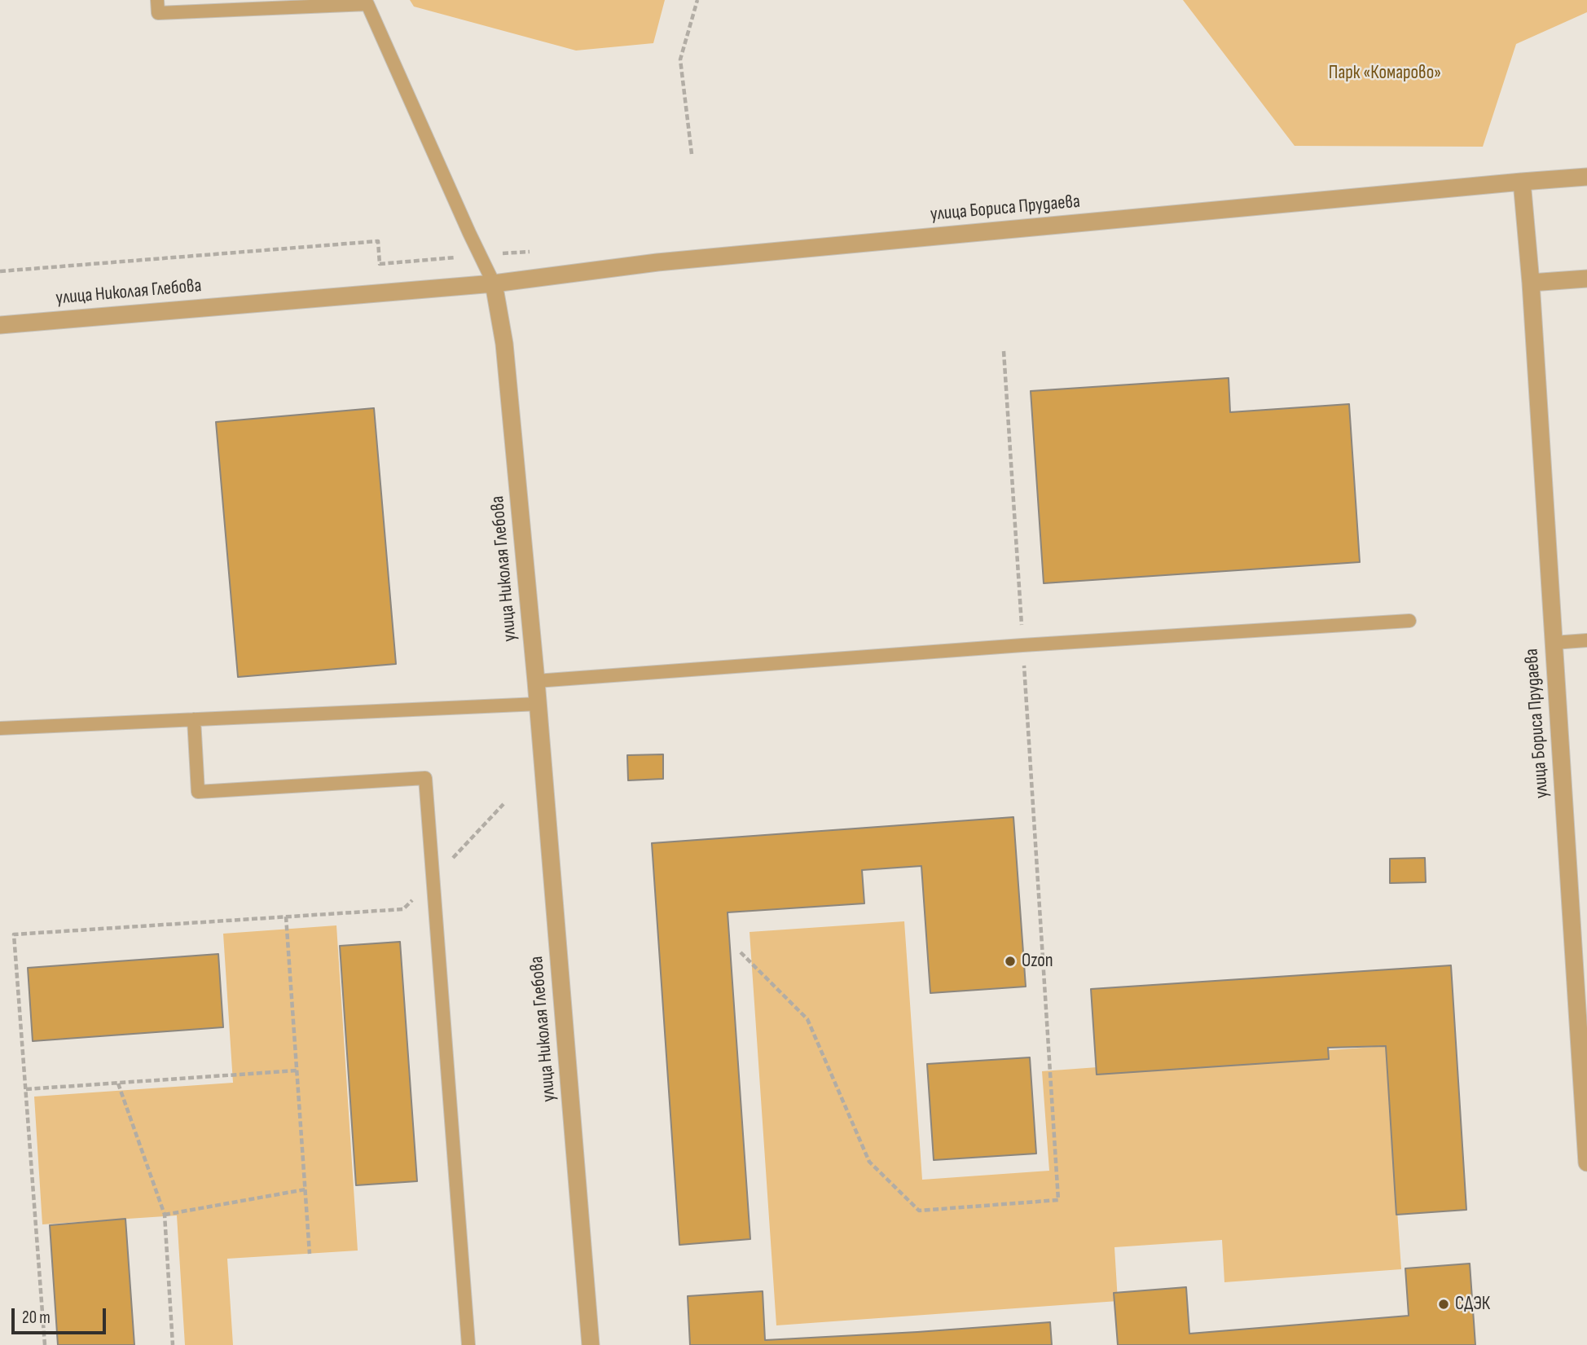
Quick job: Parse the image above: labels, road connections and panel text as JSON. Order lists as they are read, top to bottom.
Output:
{
  "streets": {
    "street": ["улица Бориса Прудаева", "улица Николая Глебова"]
  },
  "crossings": [
    ["улица Бориса Прудаева", "улица Николая Глебова"]
  ],
  "parks": ["Парк «Комарово»"],
  "places": ["Ozon", "СДЭК"],
  "scale_bar": "20 m"
}
